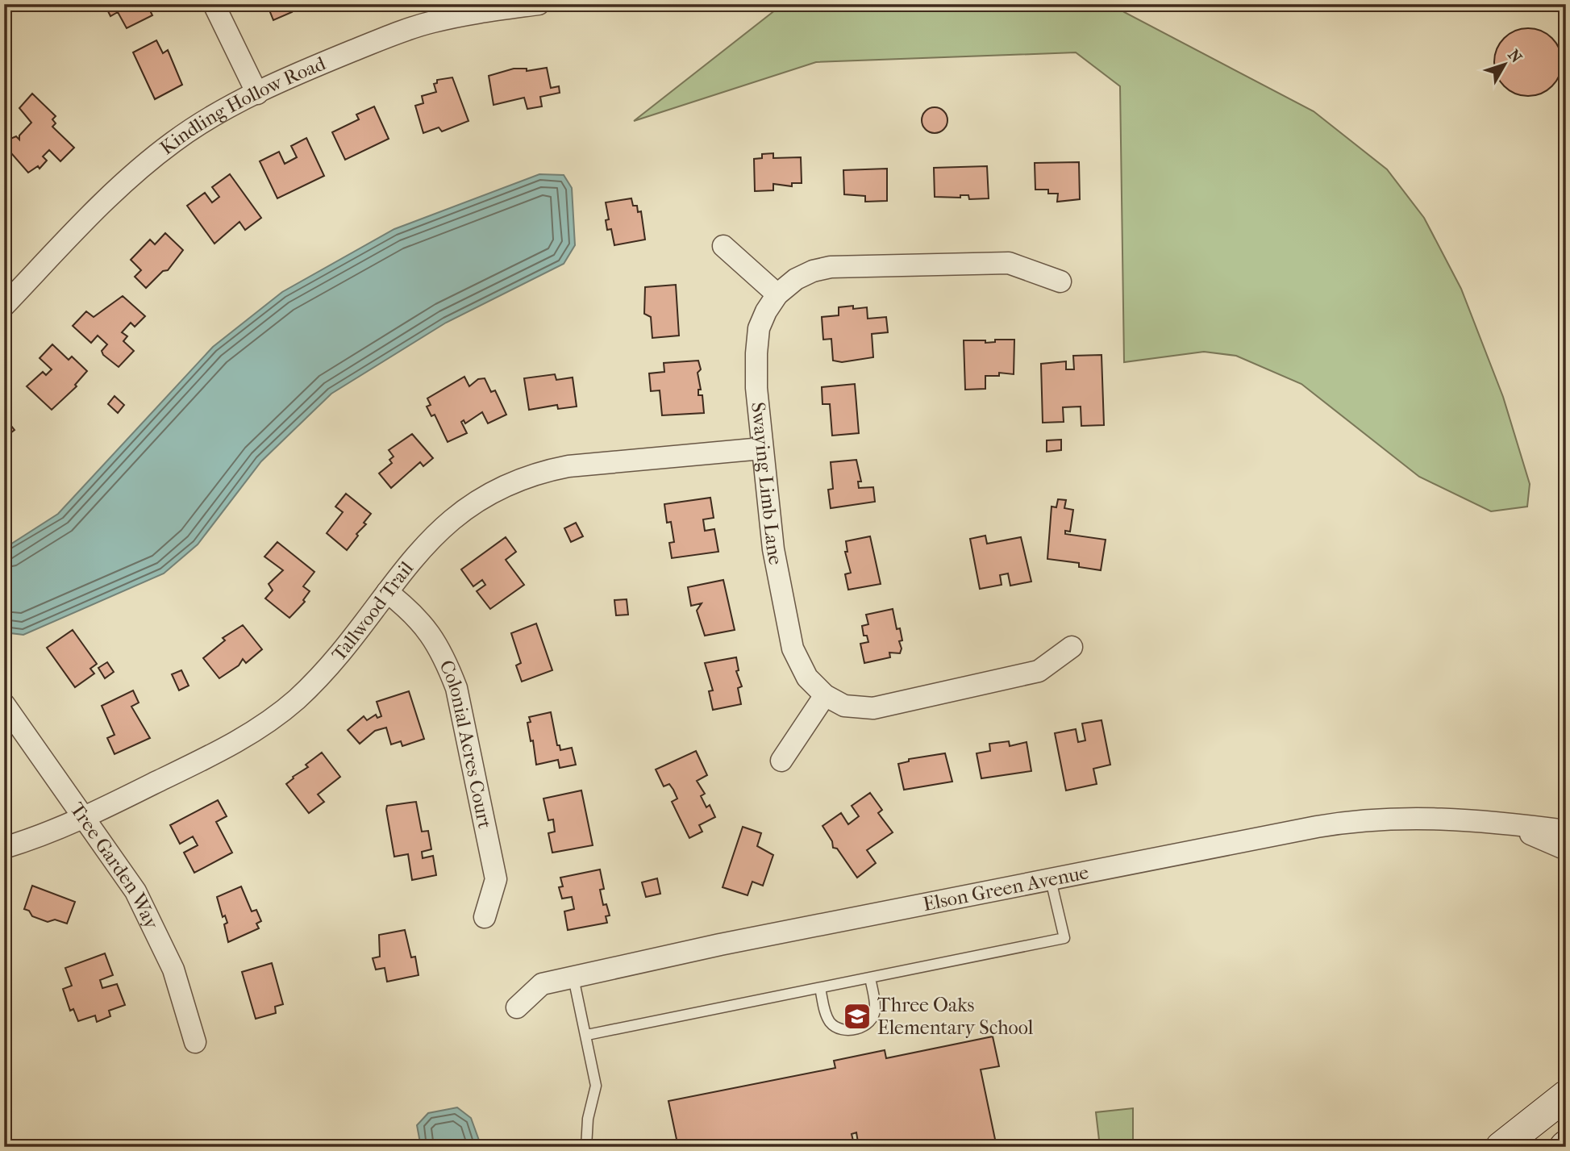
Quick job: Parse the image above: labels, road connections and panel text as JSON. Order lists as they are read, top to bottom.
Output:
{
  "streets": {
    "street": [
      "Kindling Hollow Road",
      "Swaying Limb Lane",
      "Tallwood Trail",
      "Colonial Acres Court",
      "Tree Garden Way",
      "Elson Green Avenue"
    ]
  },
  "crossings": [
    ["Swaying Limb Lane", "Tallwood Trail"],
    ["Tallwood Trail", "Colonial Acres Court"],
    ["Tallwood Trail", "Tree Garden Way"]
  ],
  "places": {
    "school or university": ["Three Oaks Elementary School"]
  },
  "north": "top right"
}
